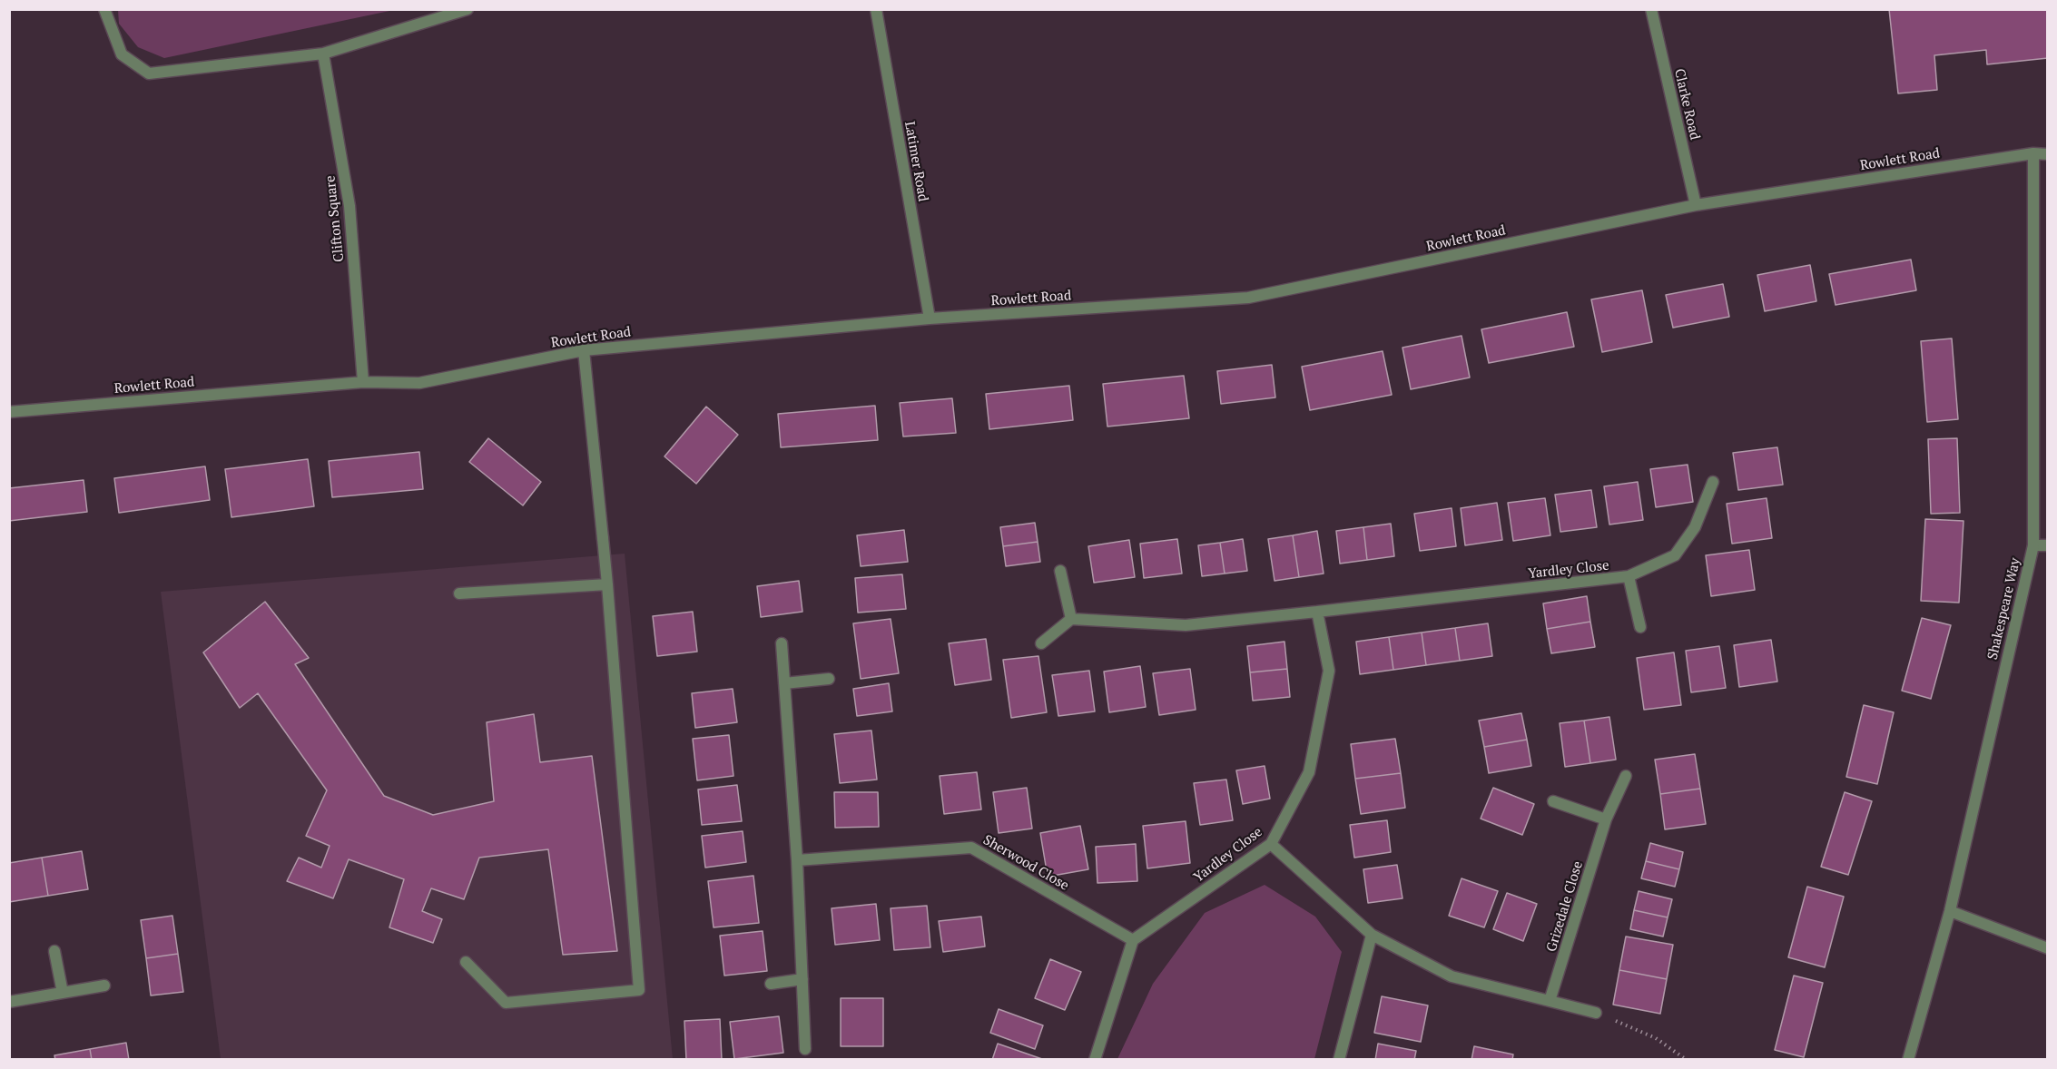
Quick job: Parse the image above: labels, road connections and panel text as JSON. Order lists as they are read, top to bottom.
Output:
{
  "streets": {
    "street": [
      "Clarke Road",
      "Rowlett Road",
      "Latimer Road",
      "Clifton Square",
      "Yardley Close",
      "Shakespeare Way",
      "Sherwood Close",
      "Grizedale Close"
    ]
  },
  "crossings": [
    ["Clarke Road", "Rowlett Road"],
    ["Rowlett Road", "Latimer Road"],
    ["Rowlett Road", "Clifton Square"],
    ["Rowlett Road", "Shakespeare Way"],
    ["Yardley Close", "Sherwood Close"]
  ]
}
